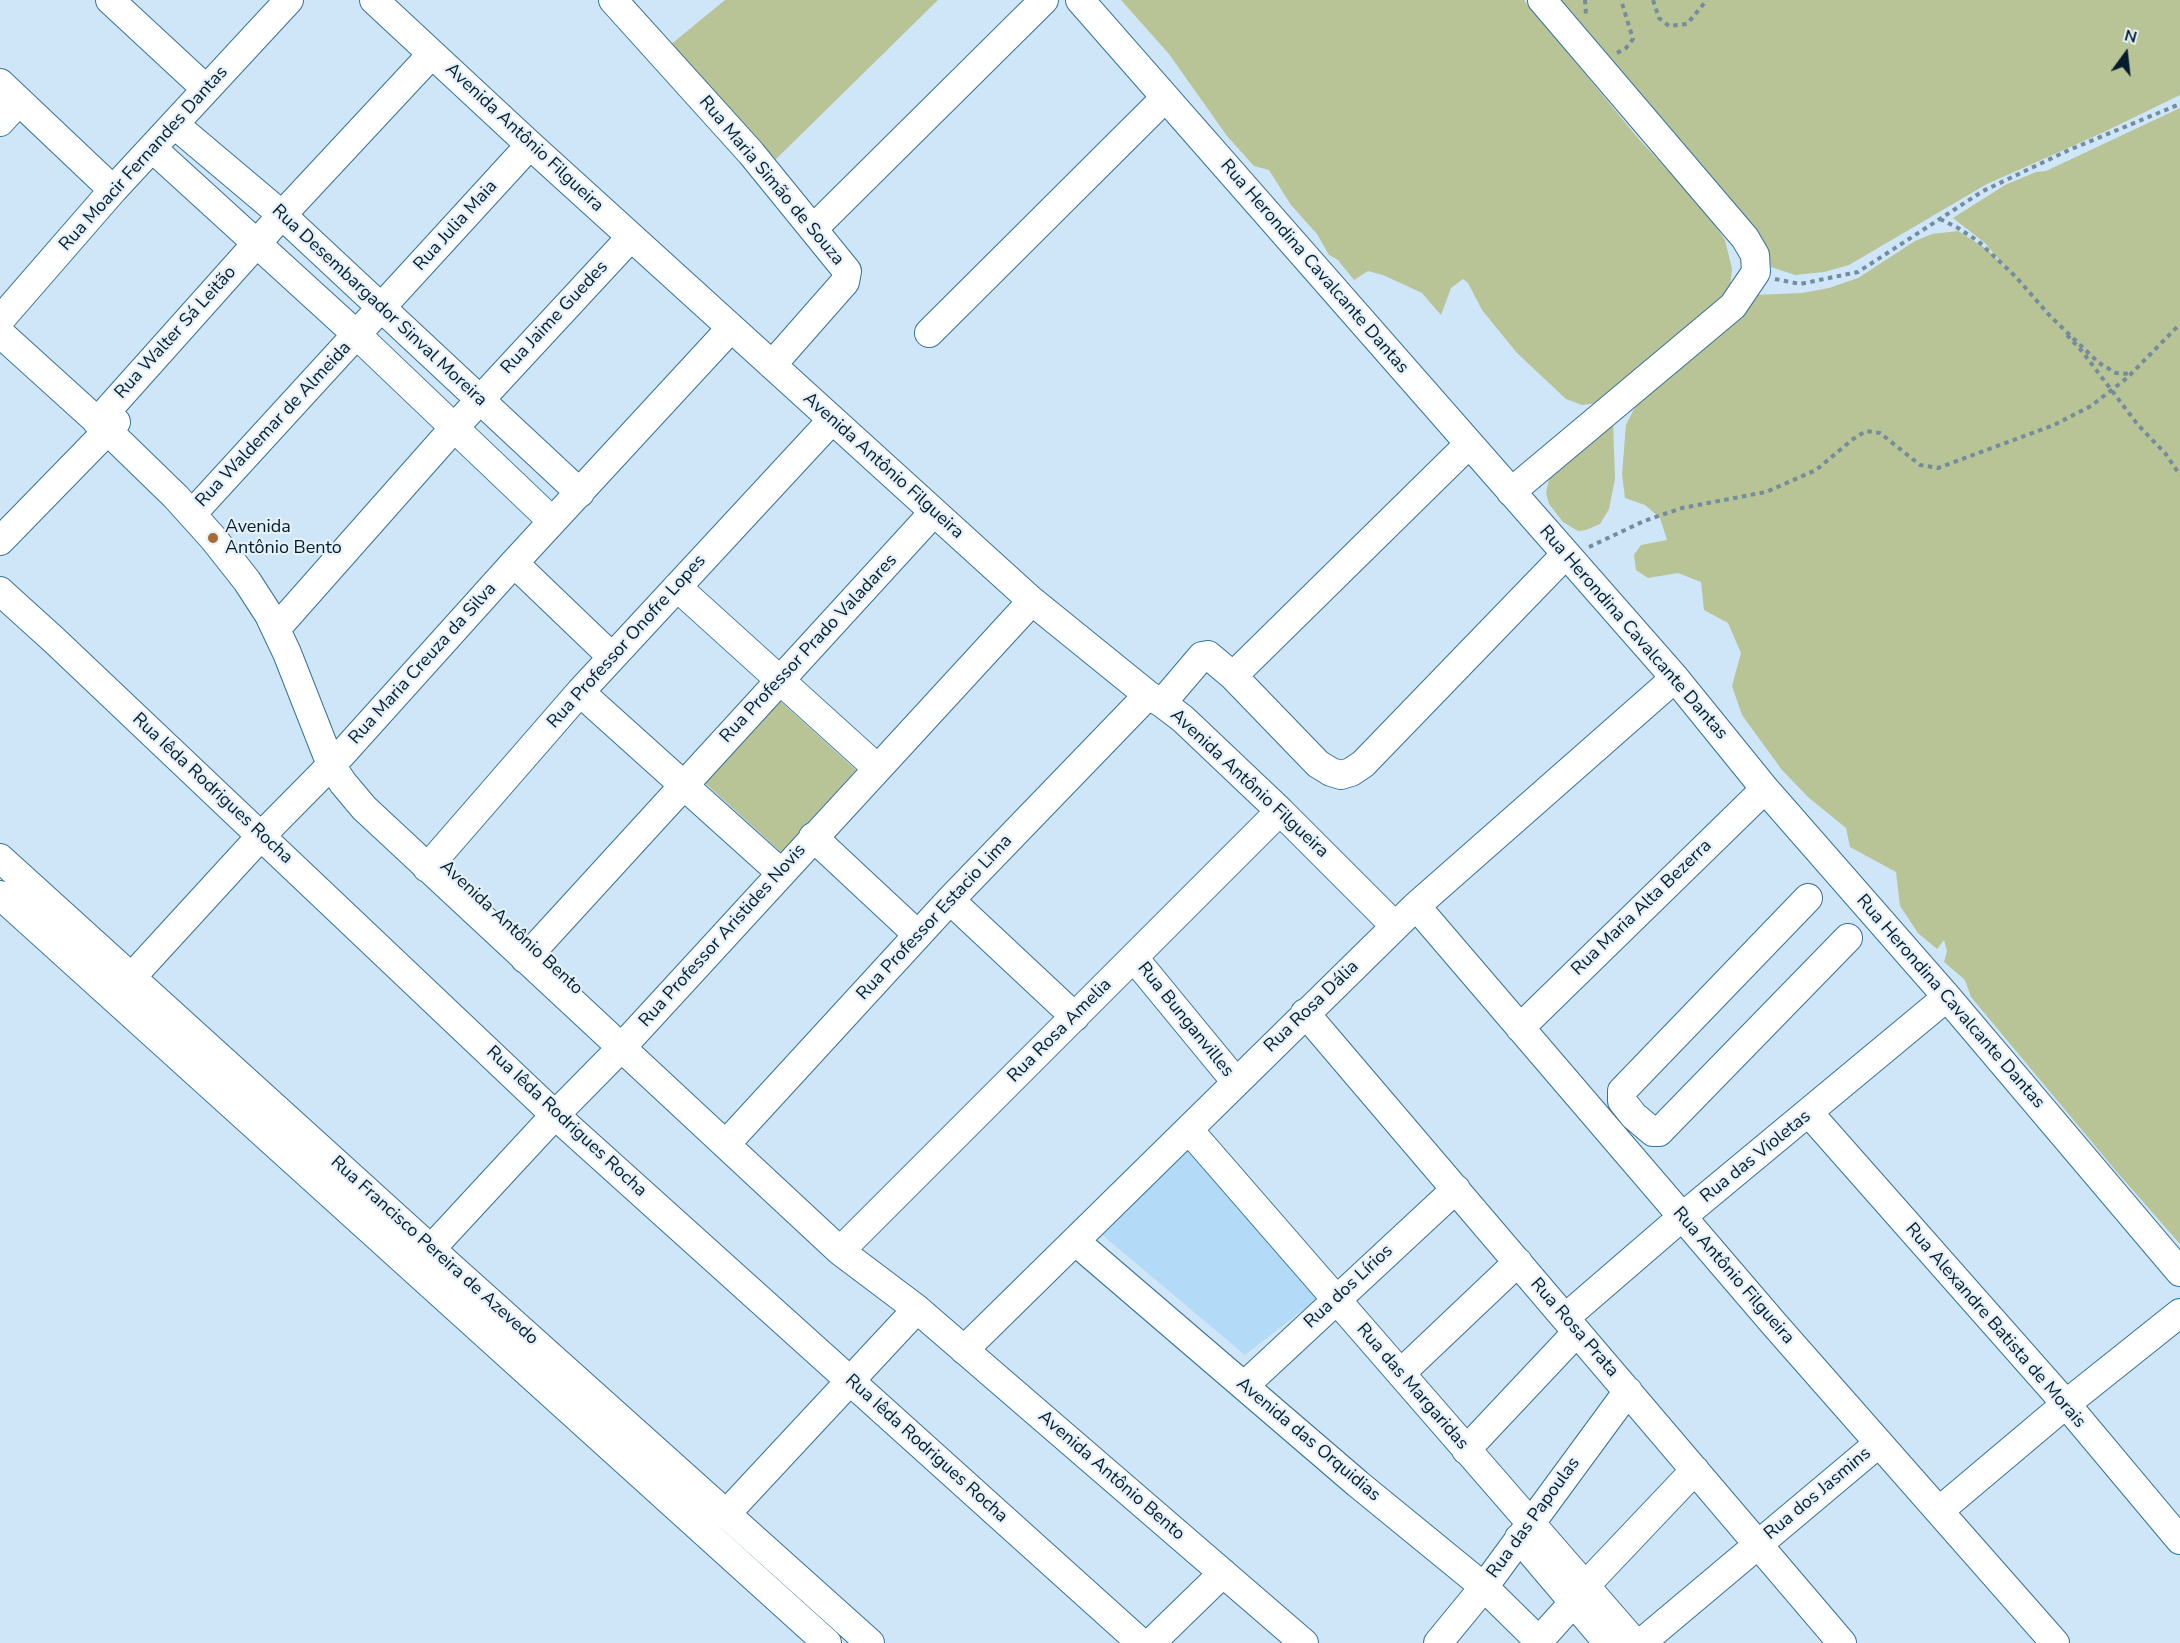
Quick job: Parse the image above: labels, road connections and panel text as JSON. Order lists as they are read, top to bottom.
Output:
{
  "streets": {
    "street": [
      "Avenida Antônio Filgueira",
      "Rua Moacir Fernandes Dantas",
      "Rua Maria Simão de Souza",
      "Rua Julia Maia",
      "Rua Herondina Cavalcante Dantas",
      "Rua Desembargador Sinval Moreira",
      "Rua Jaime Guedes",
      "Rua Walter Sá Leitão",
      "Rua Waldemar de Almeida",
      "Rua Professor Onofre Lopes",
      "Rua Professor Prado Valadares",
      "Rua Maria Creuza da Silva",
      "Rua Iêda Rodrigues Rocha",
      "Rua Maria Alta Bezerra",
      "Rua Professor Estacio Lima",
      "Avenida Antônio Bento",
      "Rua Professor Aristides Novis",
      "Rua Rosa Dália",
      "Rua Bunganvilles",
      "Rua Rosa Amelia",
      "Rua das Violetas",
      "Rua Francisco Pereira de Azevedo",
      "Rua Antônio Filgueira",
      "Rua dos Lírios",
      "Rua Alexandre Batista de Morais",
      "Rua Rosa Prata",
      "Rua das Margaridas",
      "Avenida das Orquidias",
      "Rua dos Jasmins",
      "Rua das Papoulas"
    ]
  },
  "crossings": [
    ["Avenida Antônio Filgueira", "Rua Maria Simão de Souza"],
    ["Avenida Antônio Filgueira", "Rua Julia Maia"],
    ["Avenida Antônio Filgueira", "Rua Jaime Guedes"],
    ["Avenida Antônio Filgueira", "Rua Walter Sá Leitão"],
    ["Avenida Antônio Filgueira", "Rua Professor Onofre Lopes"],
    ["Avenida Antônio Filgueira", "Rua Professor Prado Valadares"],
    ["Avenida Antônio Filgueira", "Rua Maria Creuza da Silva"],
    ["Avenida Antônio Filgueira", "Rua Professor Estacio Lima"],
    ["Avenida Antônio Filgueira", "Rua Professor Aristides Novis"],
    ["Avenida Antônio Filgueira", "Rua Rosa Dália"],
    ["Avenida Antônio Filgueira", "Rua Rosa Amelia"],
    ["Avenida Antônio Filgueira", "Rua Antônio Filgueira"],
    ["Rua Moacir Fernandes Dantas", "Rua Desembargador Sinval Moreira"],
    ["Rua Moacir Fernandes Dantas", "Avenida Antônio Bento"],
    ["Rua Julia Maia", "Rua Desembargador Sinval Moreira"],
    ["Rua Julia Maia", "Rua Waldemar de Almeida"],
    ["Rua Herondina Cavalcante Dantas", "Rua Maria Alta Bezerra"],
    ["Rua Herondina Cavalcante Dantas", "Rua Rosa Dália"],
    ["Rua Herondina Cavalcante Dantas", "Rua das Violetas"],
    ["Rua Desembargador Sinval Moreira", "Rua Jaime Guedes"],
    ["Rua Desembargador Sinval Moreira", "Rua Walter Sá Leitão"],
    ["Rua Desembargador Sinval Moreira", "Rua Waldemar de Almeida"],
    ["Rua Desembargador Sinval Moreira", "Rua Maria Creuza da Silva"],
    ["Rua Jaime Guedes", "Avenida Antônio Bento"],
    ["Rua Walter Sá Leitão", "Avenida Antônio Bento"],
    ["Rua Waldemar de Almeida", "Avenida Antônio Bento"],
    ["Rua Professor Onofre Lopes", "Avenida Antônio Bento"],
    ["Rua Professor Prado Valadares", "Avenida Antônio Bento"],
    ["Rua Maria Creuza da Silva", "Rua Iêda Rodrigues Rocha"],
    ["Rua Maria Creuza da Silva", "Avenida Antônio Bento"],
    ["Rua Maria Creuza da Silva", "Rua Francisco Pereira de Azevedo"],
    ["Rua Iêda Rodrigues Rocha", "Rua Professor Aristides Novis"],
    ["Rua Maria Alta Bezerra", "Rua Antônio Filgueira"],
    ["Rua Professor Estacio Lima", "Avenida Antônio Bento"],
    ["Avenida Antônio Bento", "Rua Professor Aristides Novis"],
    ["Avenida Antônio Bento", "Rua Rosa Dália"],
    ["Avenida Antônio Bento", "Rua Rosa Amelia"],
    ["Rua Professor Aristides Novis", "Rua Francisco Pereira de Azevedo"],
    ["Rua Rosa Dália", "Rua Bunganvilles"],
    ["Rua Rosa Dália", "Rua Antônio Filgueira"],
    ["Rua Rosa Dália", "Rua Rosa Prata"],
    ["Rua Rosa Dália", "Rua das Margaridas"],
    ["Rua Rosa Dália", "Avenida das Orquidias"],
    ["Rua Bunganvilles", "Rua Rosa Amelia"],
    ["Rua das Violetas", "Rua Antônio Filgueira"],
    ["Rua das Violetas", "Rua Alexandre Batista de Morais"],
    ["Rua das Violetas", "Rua Rosa Prata"],
    ["Rua das Violetas", "Rua das Margaridas"],
    ["Rua Antônio Filgueira", "Rua dos Jasmins"],
    ["Rua dos Lírios", "Rua Rosa Prata"],
    ["Rua dos Lírios", "Rua das Margaridas"],
    ["Rua dos Lírios", "Avenida das Orquidias"],
    ["Rua Rosa Prata", "Rua dos Jasmins"],
    ["Rua Rosa Prata", "Rua das Papoulas"],
    ["Rua das Margaridas", "Rua das Papoulas"],
    ["Avenida das Orquidias", "Rua das Papoulas"]
  ],
  "places": ["Avenida Antônio Bento"],
  "north": "top"
}
